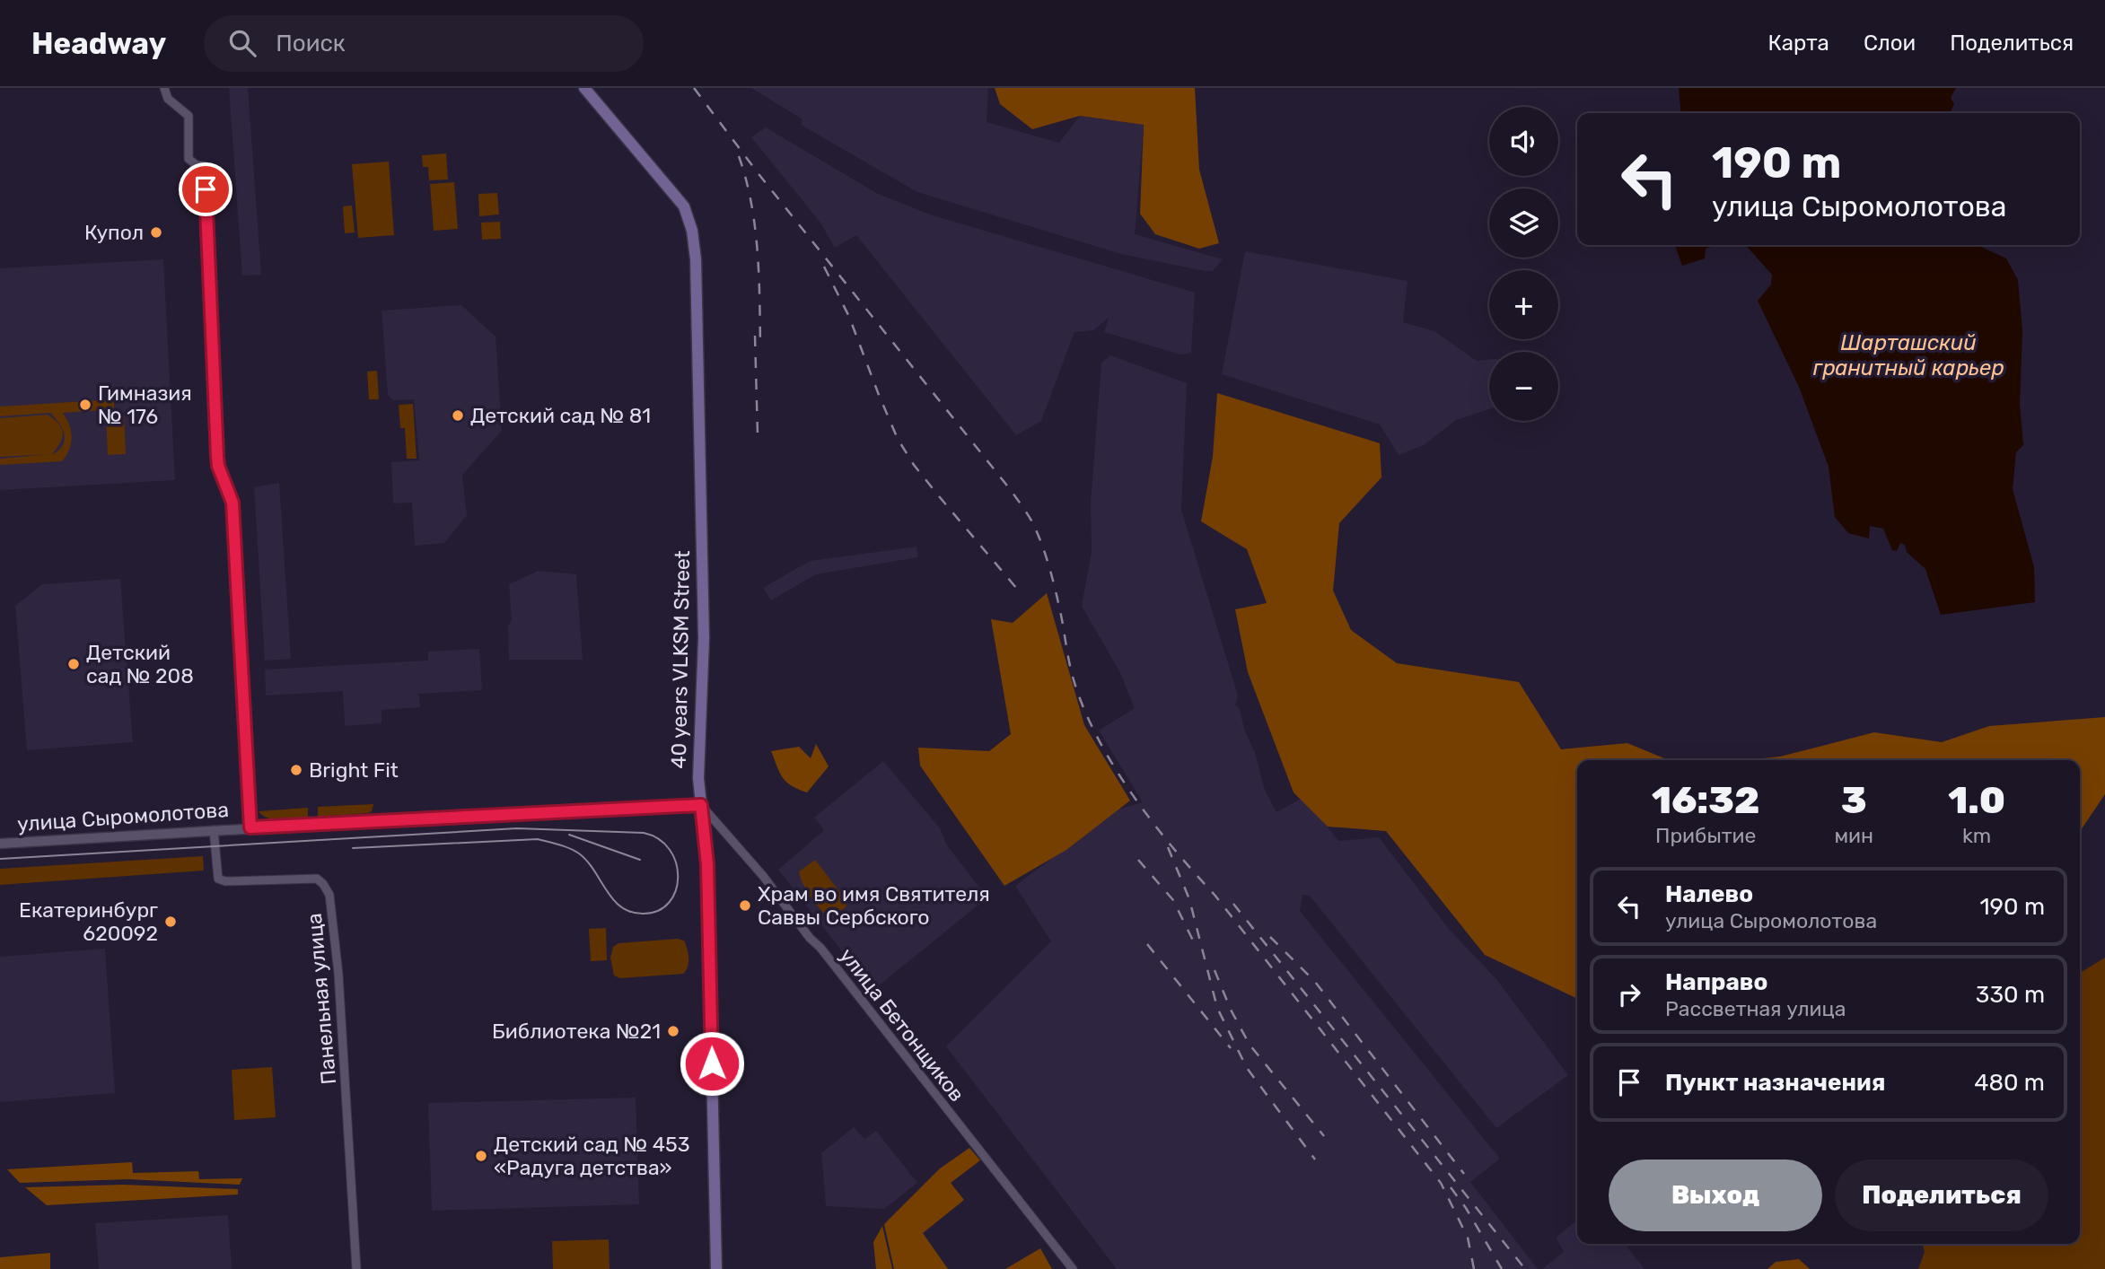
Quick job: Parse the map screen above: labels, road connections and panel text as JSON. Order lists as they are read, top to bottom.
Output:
{
  "streets": {
    "main road": ["40 years VLKSM Street"],
    "street": ["улица Сыромолотова", "Панельная улица", "улица Бетонщиков"]
  },
  "crossings": [
    ["40 years VLKSM Street", "улица Сыромолотова"],
    ["40 years VLKSM Street", "улица Бетонщиков"],
    ["улица Сыромолотова", "Панельная улица"],
    ["улица Сыромолотова", "улица Бетонщиков"]
  ],
  "water": ["Шарташский гранитный карьер"],
  "places": [
    "Купол",
    "Гимназия № 176",
    "Детский сад № 81",
    "Детский сад № 208",
    "Bright Fit",
    "Храм во имя Святителя Саввы Сербского",
    "Екатеринбург 620092",
    "Библиотека №21",
    "Детский сад № 453 «Радуга детства»"
  ],
  "page": {
    "header": "Headway",
    "search": "Поиск",
    "nav": ["Карта", "Слои", "Поделиться"],
    "map_buttons": ["+", "−"],
    "turn": ["190 m", "улица Сыромолотова"],
    "eta": [
      "16:32",
      "Прибытие",
      "3",
      "мин",
      "1.0",
      "km"
    ],
    "list": [
      {
        "name": "Налево",
        "note": "улица Сыромолотова",
        "value": "190 m"
      },
      {
        "name": "Направо",
        "note": "Рассветная улица",
        "value": "330 m"
      },
      {
        "name": "Пункт назначения",
        "value": "480 m"
      }
    ],
    "buttons": ["Выход", "Поделиться"]
  }
}
